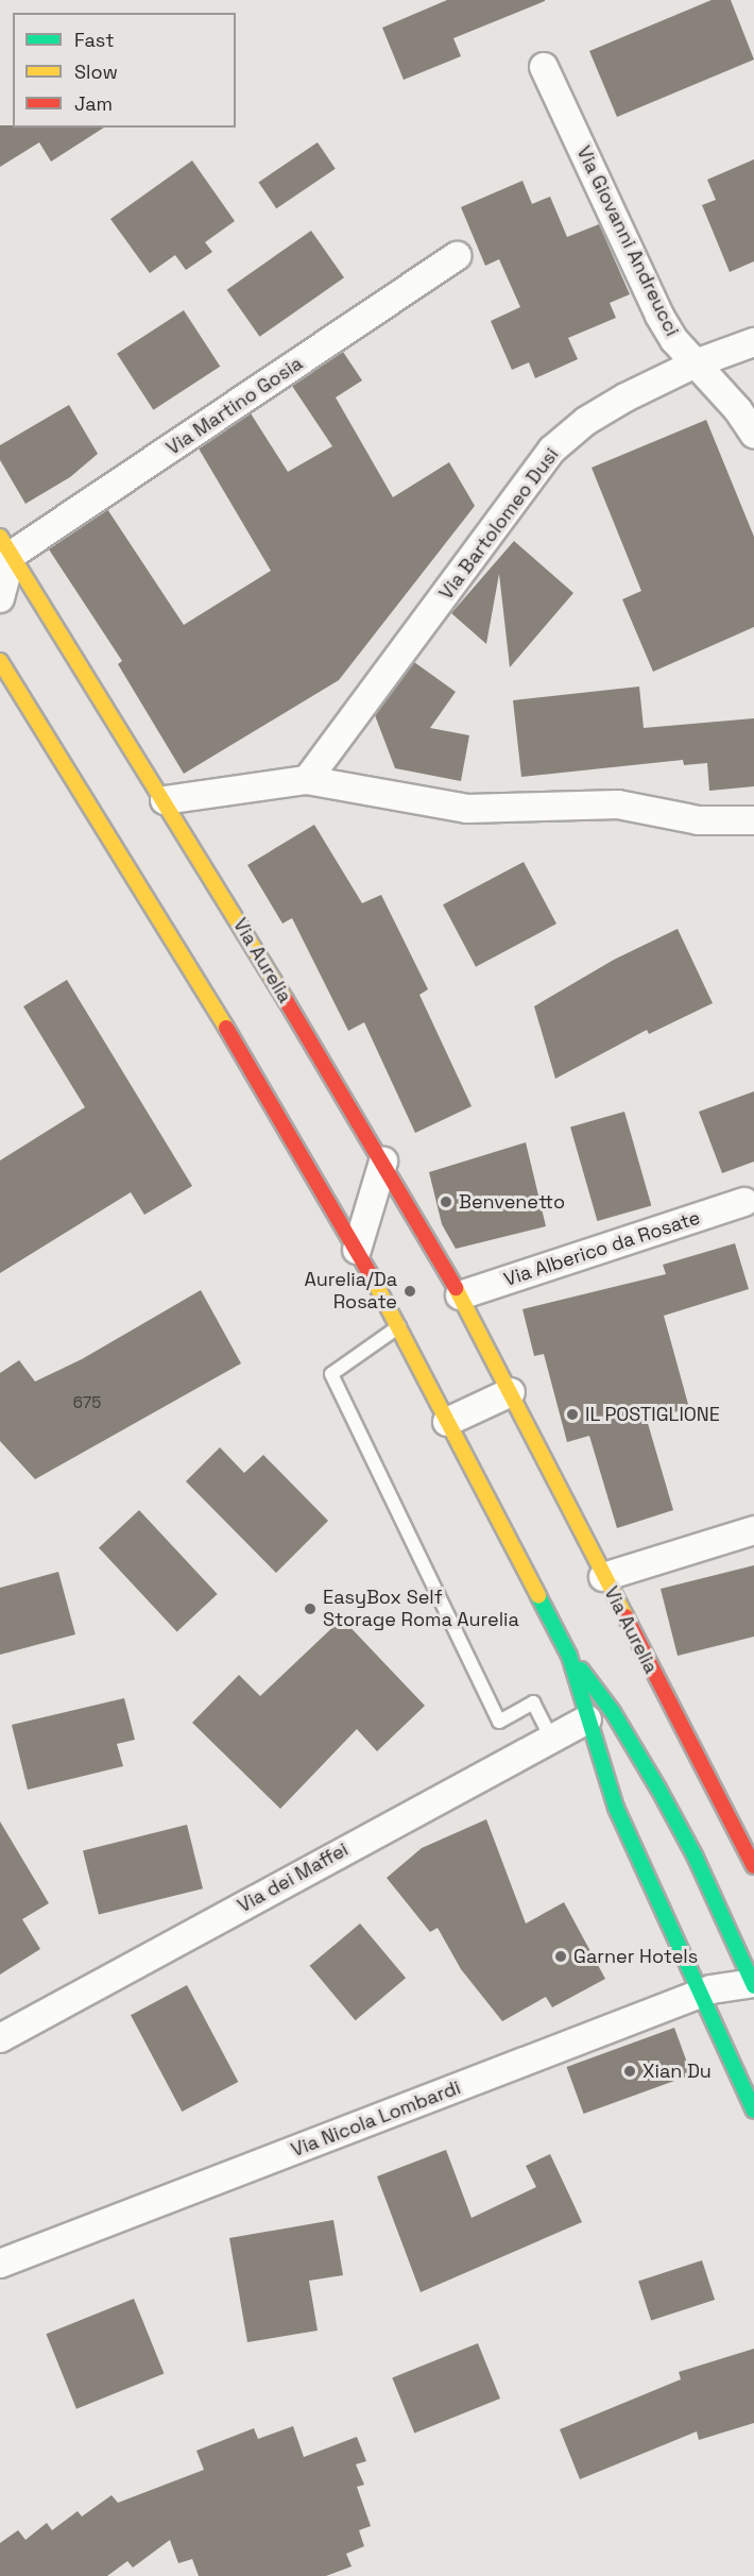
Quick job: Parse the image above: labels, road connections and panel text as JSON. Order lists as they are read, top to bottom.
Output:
{
  "streets": {
    "main road": ["Via Aurelia"],
    "street": [
      "Via Giovanni Andreucci",
      "Via Martino Gosia",
      "Via Bartolomeo Dusi",
      "Via Alberico da Rosate",
      "Via dei Maffei",
      "Via Nicola Lombardi"
    ]
  },
  "crossings": [
    ["Via Giovanni Andreucci", "Via Bartolomeo Dusi"],
    ["Via Martino Gosia", "Via Aurelia"],
    ["Via Aurelia", "Via Alberico da Rosate"]
  ],
  "places": [
    "Benvenetto",
    "Aurelia/Da Rosate",
    "IL POSTIGLIONE",
    "EasyBox Self Storage Roma Aurelia",
    "Garner Hotels",
    "Xian Du"
  ],
  "house_numbers": ["675"],
  "legend": ["Fast", "Slow", "Jam"]
}
